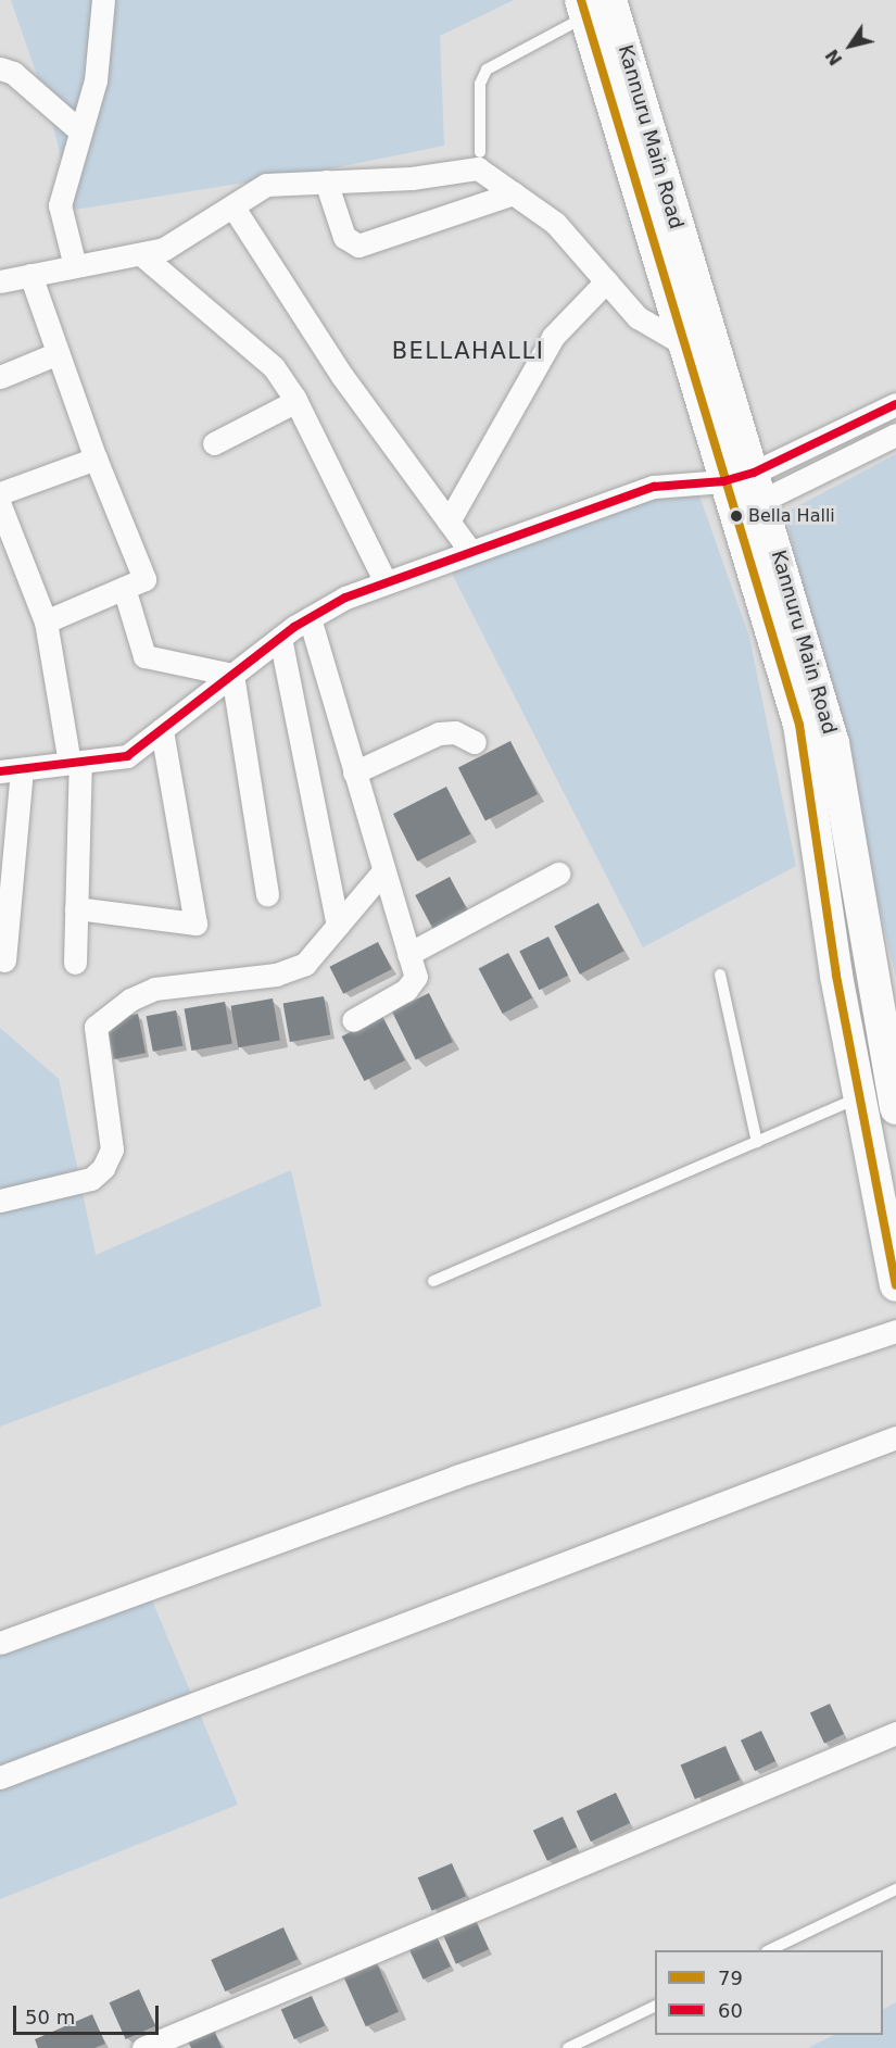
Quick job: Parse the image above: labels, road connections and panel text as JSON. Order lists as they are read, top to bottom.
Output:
{
  "streets": {
    "main road": ["Kannuru Main Road"]
  },
  "districts": ["BELLAHALLI"],
  "places": ["Bella Halli"],
  "lines": ["transit line 79", "transit line 60"],
  "legend": ["79", "60"],
  "scale_bar": "50 m",
  "north": "bottom left"
}
